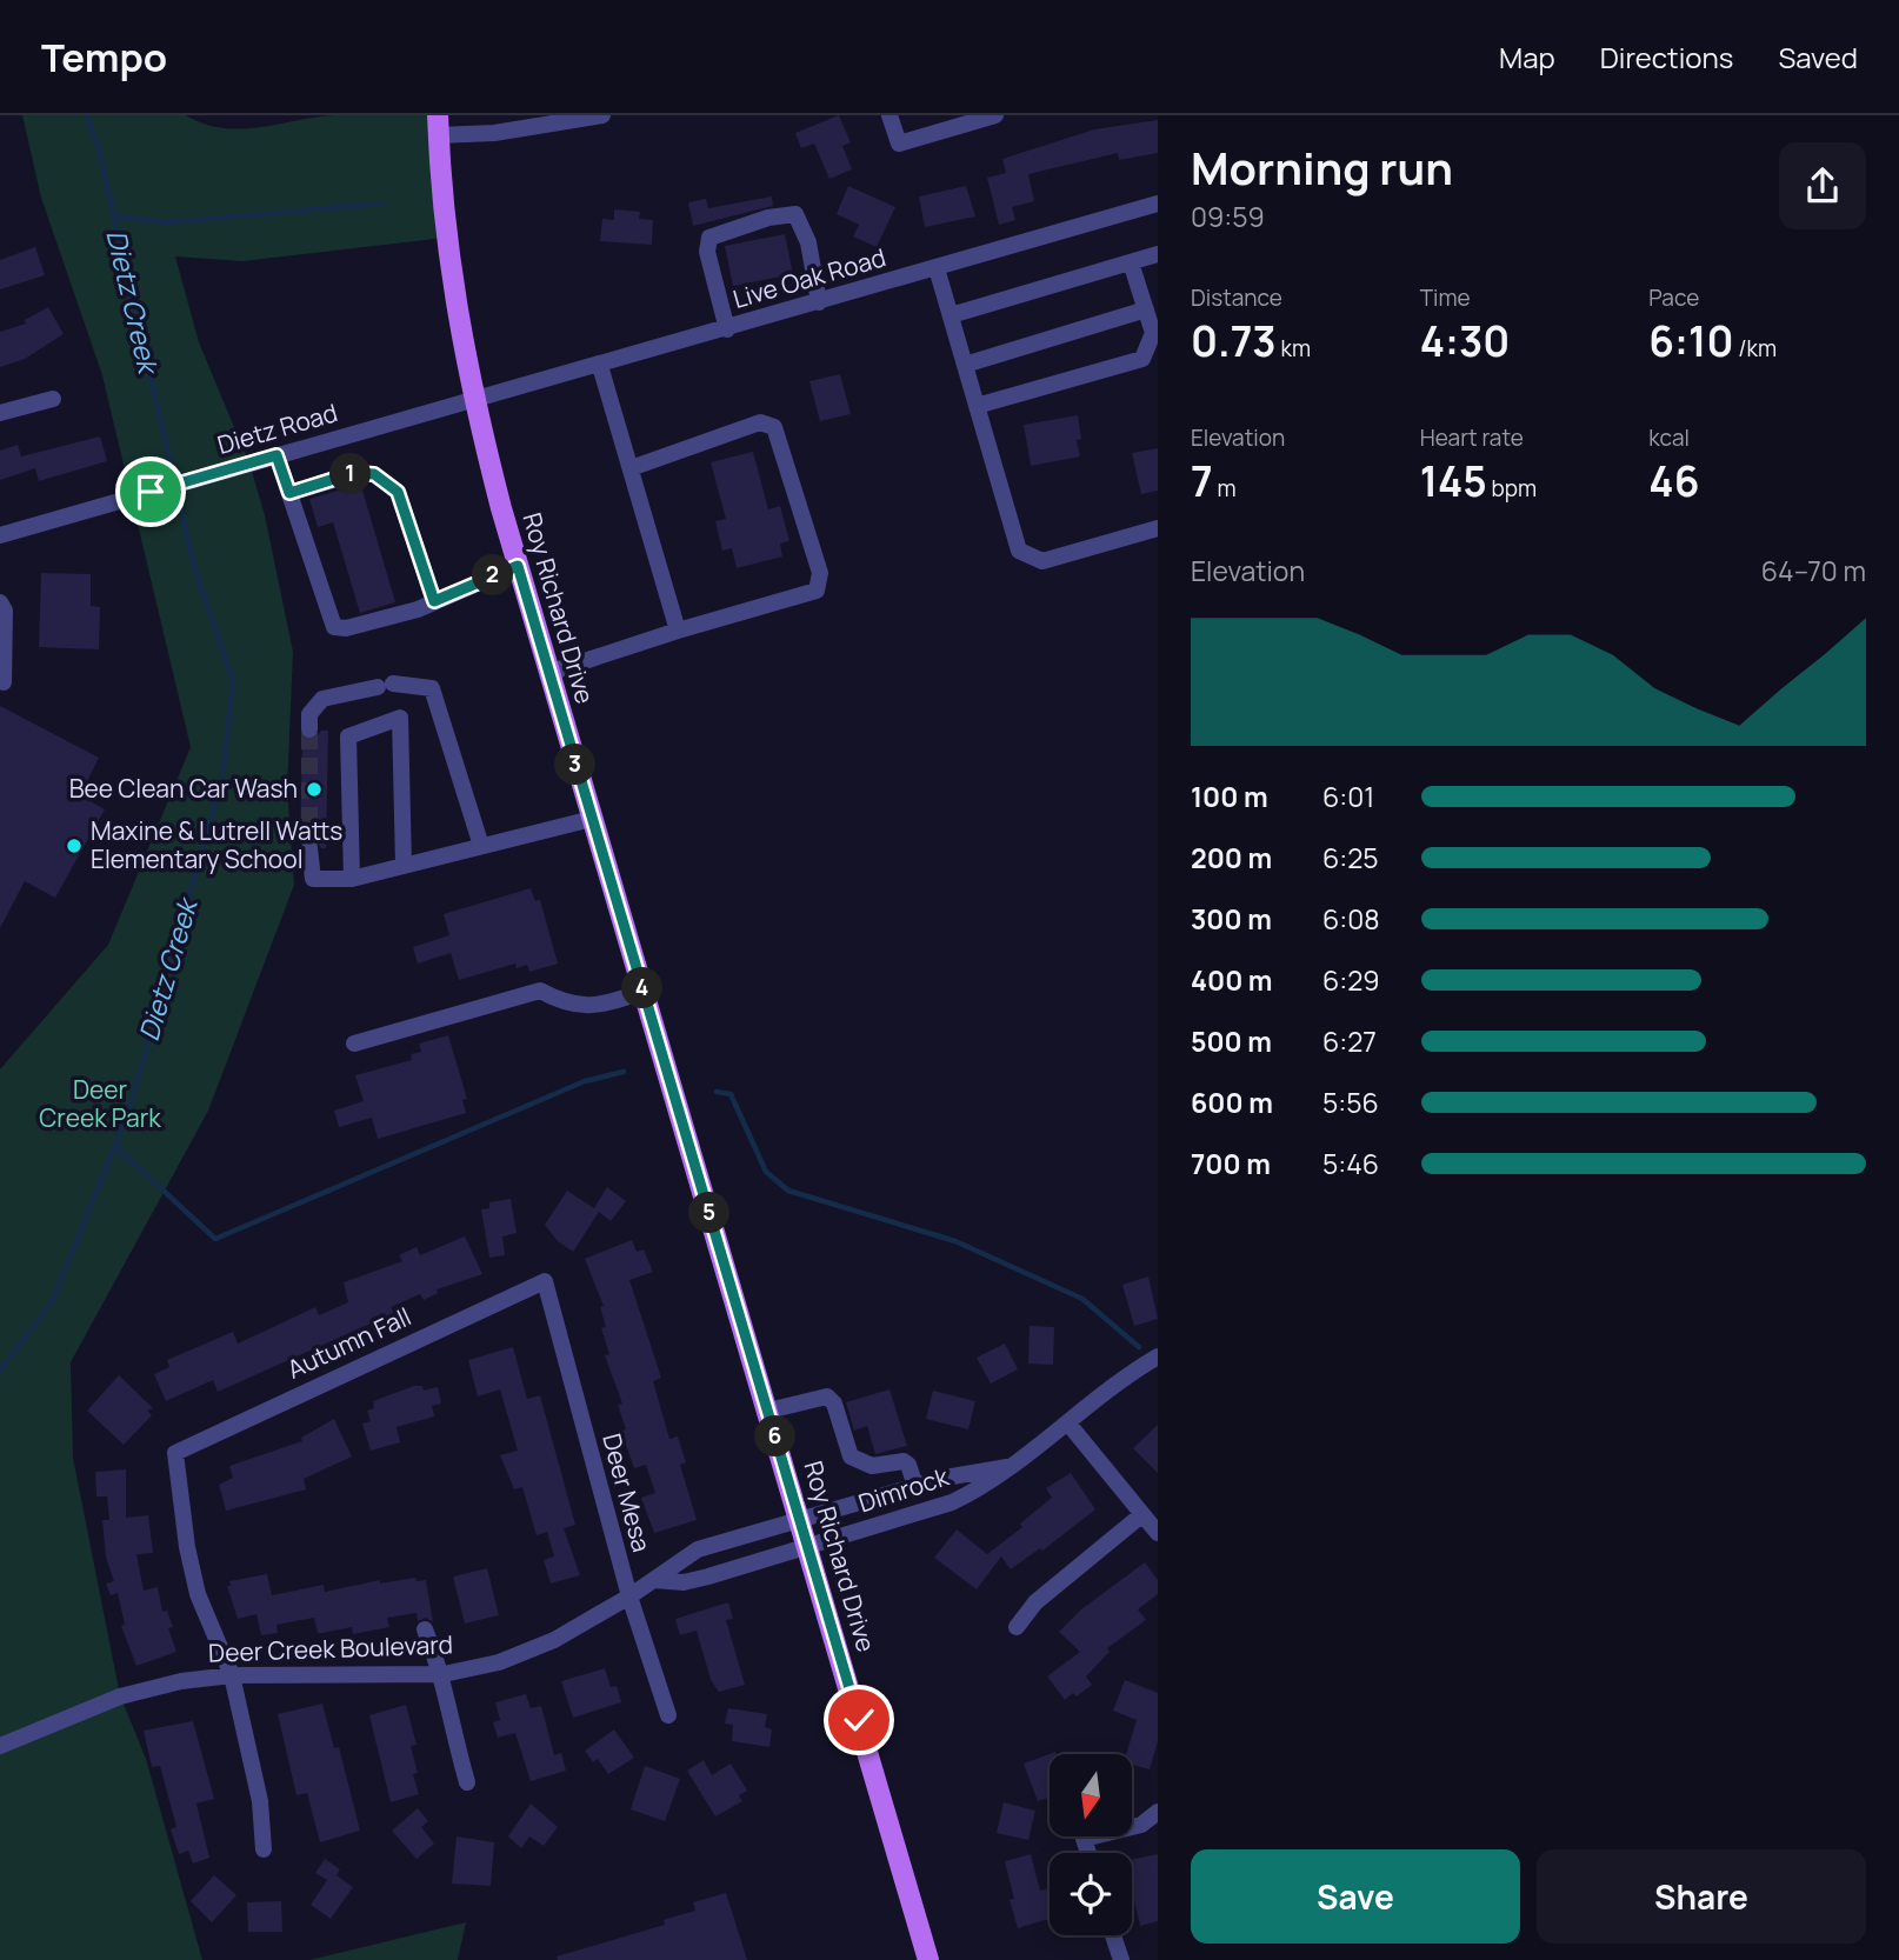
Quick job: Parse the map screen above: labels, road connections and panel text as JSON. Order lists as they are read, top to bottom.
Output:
{
  "streets": {
    "main road": ["Roy Richard Drive"],
    "street": [
      "Live Oak Road",
      "Dietz Road",
      "Autumn Fall",
      "Dimrock",
      "Deer Mesa",
      "Deer Creek Boulevard"
    ]
  },
  "crossings": [
    ["Live Oak Road", "Dietz Road"],
    ["Live Oak Road", "Roy Richard Drive"],
    ["Dietz Road", "Roy Richard Drive"],
    ["Roy Richard Drive", "Dimrock"],
    ["Roy Richard Drive", "Deer Creek Boulevard"],
    ["Autumn Fall", "Deer Mesa"],
    ["Autumn Fall", "Deer Creek Boulevard"],
    ["Dimrock", "Deer Creek Boulevard"],
    ["Deer Mesa", "Deer Creek Boulevard"]
  ],
  "water": ["Dietz Creek"],
  "parks": ["Deer Creek Park"],
  "places": ["Bee Clean Car Wash", "Maxine & Lutrell Watts Elementary School"],
  "north": "bottom",
  "page": {
    "header": "Tempo",
    "nav": ["Map", "Directions", "Saved"],
    "heading": ["Morning run", "09:59"],
    "stats": [
      ["Distance", "0.73 km"],
      ["Time", "4:30"],
      ["Pace", "6:10 /km"],
      ["Elevation", "7 m"],
      ["Heart rate", "145 bpm"],
      ["kcal", "46"]
    ],
    "pins": [
      "1",
      "2",
      "3",
      "4",
      "5",
      "6"
    ],
    "chart": ["Elevation", "64–70 m"],
    "list": [
      {
        "name": "100 m",
        "note": "6:01"
      },
      {
        "name": "200 m",
        "note": "6:25"
      },
      {
        "name": "300 m",
        "note": "6:08"
      },
      {
        "name": "400 m",
        "note": "6:29"
      },
      {
        "name": "500 m",
        "note": "6:27"
      },
      {
        "name": "600 m",
        "note": "5:56"
      },
      {
        "name": "700 m",
        "note": "5:46"
      }
    ],
    "buttons": ["Save", "Share"]
  }
}
